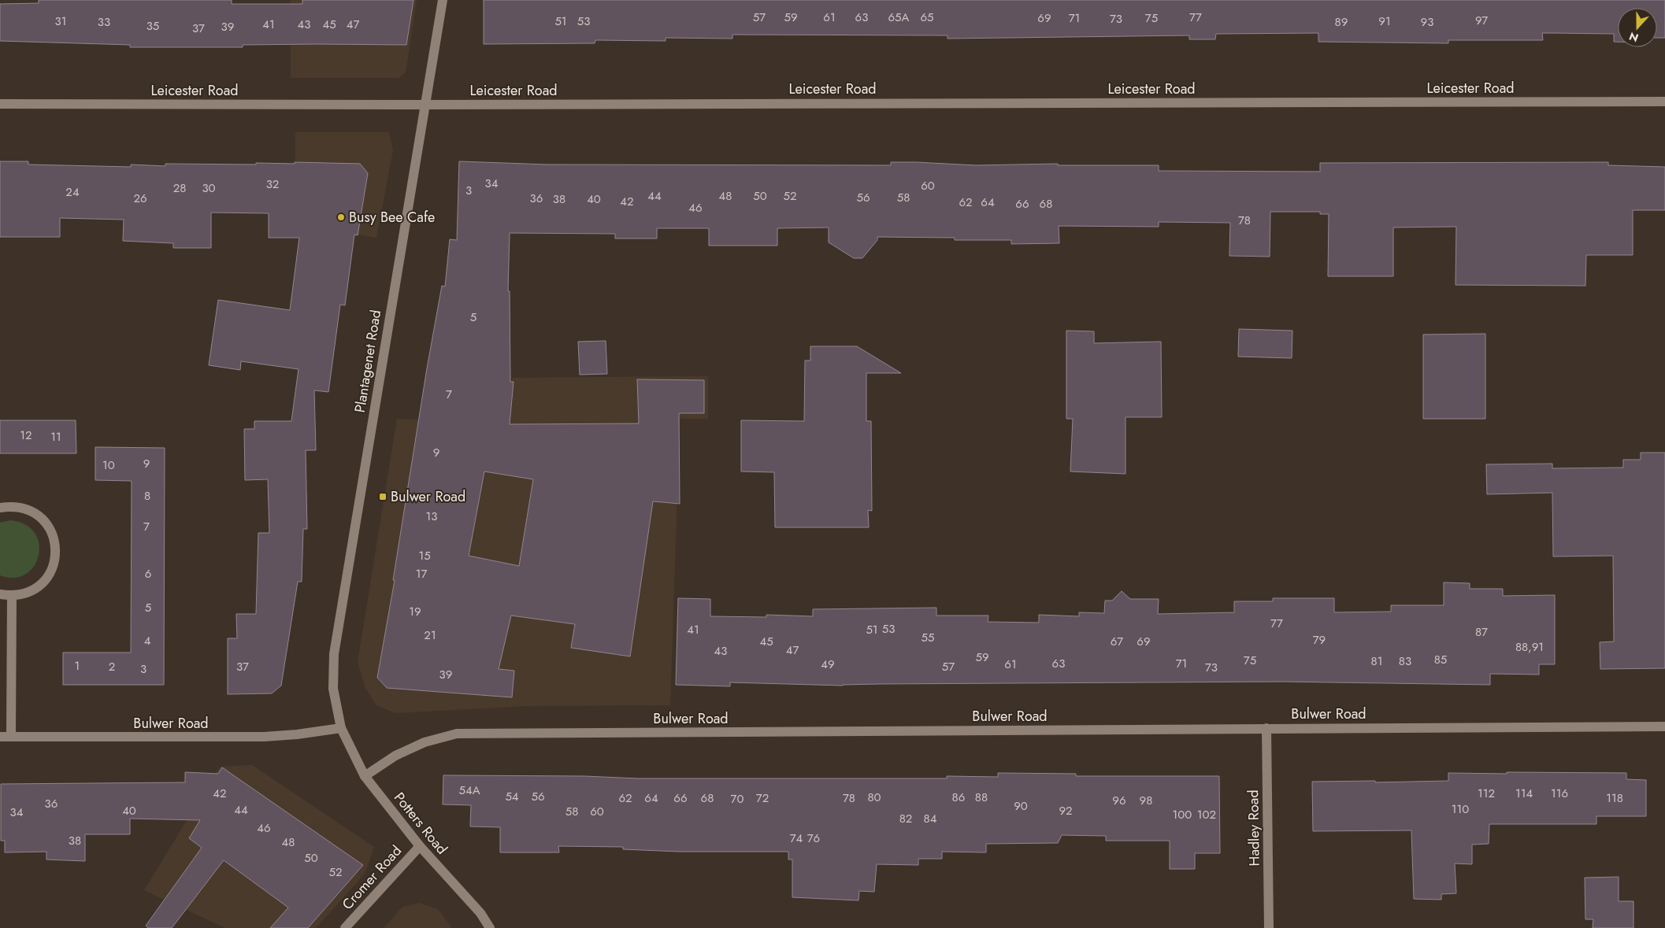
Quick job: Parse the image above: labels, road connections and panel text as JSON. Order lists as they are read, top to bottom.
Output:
{
  "streets": {
    "street": [
      "Leicester Road",
      "Plantagenet Road",
      "Bulwer Road",
      "Potters Road",
      "Hadley Road",
      "Cromer Road"
    ]
  },
  "crossings": [
    ["Leicester Road", "Plantagenet Road"],
    ["Plantagenet Road", "Bulwer Road"],
    ["Plantagenet Road", "Potters Road"],
    ["Bulwer Road", "Potters Road"],
    ["Bulwer Road", "Hadley Road"],
    ["Potters Road", "Cromer Road"]
  ],
  "places": {
    "other": ["Busy Bee Cafe"],
    "transit": ["Bulwer Road"]
  },
  "house_numbers": [
    "57",
    "59",
    "61",
    "63",
    "65A",
    "65",
    "77",
    "69",
    "71",
    "75",
    "73",
    "97",
    "31",
    "51",
    "53",
    "91",
    "33",
    "89",
    "93",
    "41",
    "43",
    "45",
    "47",
    "35",
    "39",
    "37",
    "34",
    "32",
    "60",
    "28",
    "30",
    "3",
    "24",
    "44",
    "48",
    "50",
    "52",
    "56",
    "58",
    "26",
    "36",
    "38",
    "40",
    "42",
    "62",
    "64",
    "66",
    "68",
    "46",
    "78",
    "5",
    "7",
    "12",
    "11",
    "9",
    "9",
    "10",
    "8",
    "13",
    "7",
    "15",
    "6",
    "17",
    "5",
    "19",
    "77",
    "53",
    "41",
    "51",
    "87",
    "21",
    "55",
    "79",
    "4",
    "45",
    "67",
    "69",
    "88,91",
    "47",
    "43",
    "59",
    "85",
    "75",
    "81",
    "83",
    "63",
    "71",
    "49",
    "61",
    "1",
    "2",
    "37",
    "57",
    "73",
    "3",
    "39",
    "54A",
    "42",
    "112",
    "114",
    "116",
    "54",
    "56",
    "80",
    "86",
    "88",
    "62",
    "64",
    "66",
    "68",
    "72",
    "78",
    "118",
    "70",
    "96",
    "98",
    "36",
    "90",
    "110",
    "44",
    "40",
    "92",
    "58",
    "60",
    "34",
    "100",
    "102",
    "82",
    "84",
    "46",
    "74",
    "76",
    "38",
    "48",
    "50",
    "52"
  ],
  "north": "bottom"
}
